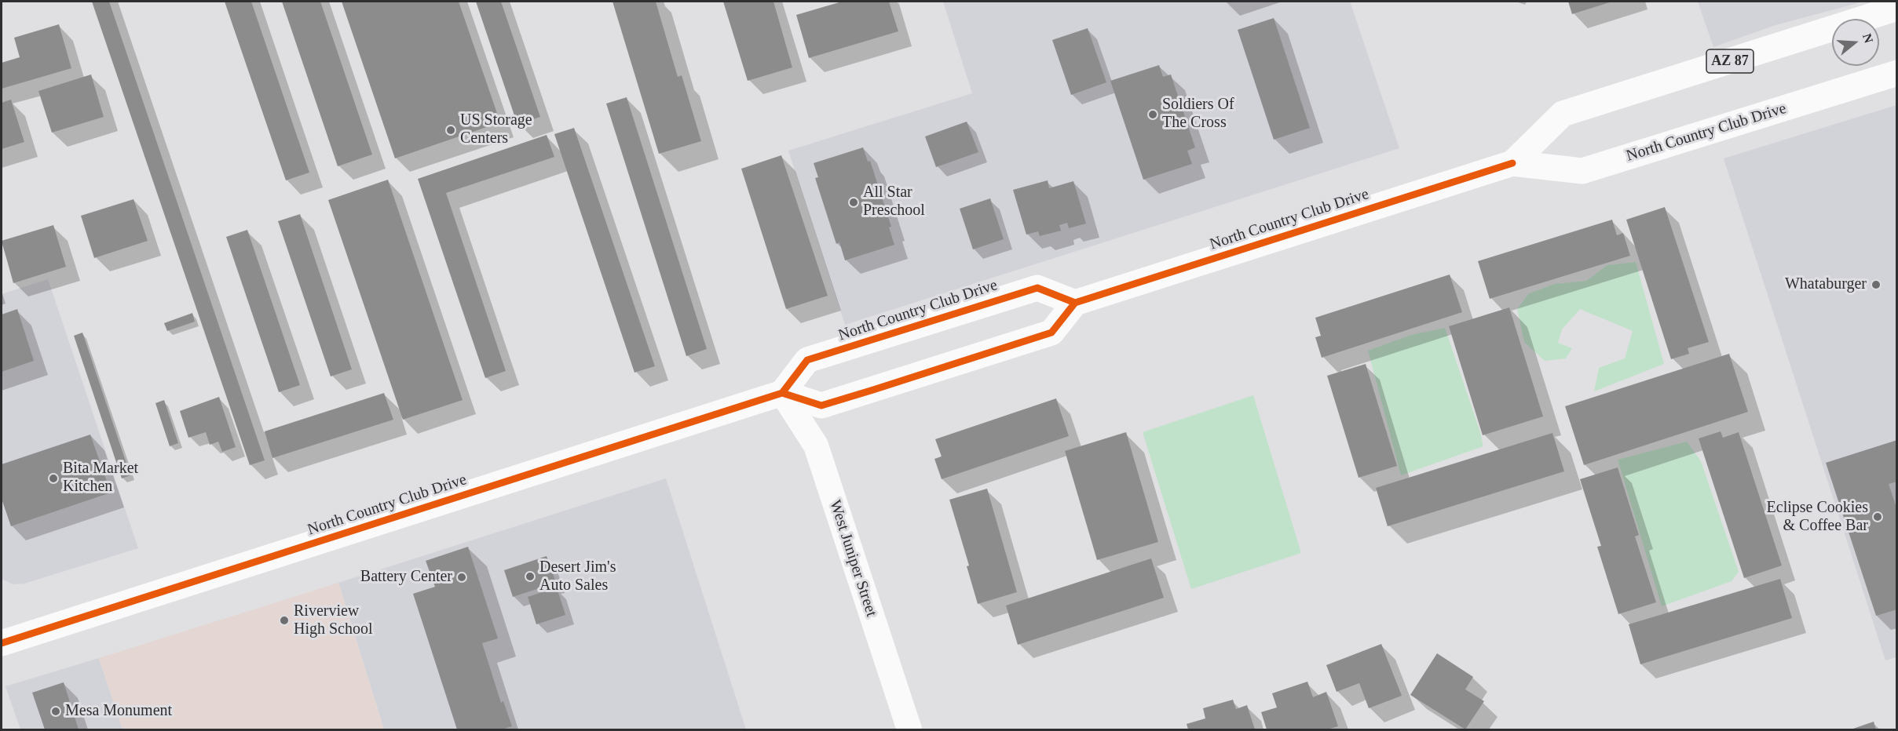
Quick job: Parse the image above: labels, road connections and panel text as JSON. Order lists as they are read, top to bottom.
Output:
{
  "streets": {
    "main road": ["AZ 87", "North Country Club Drive"],
    "street": ["West Juniper Street"]
  },
  "crossings": [
    ["North Country Club Drive", "West Juniper Street"]
  ],
  "places": [
    "Soldiers Of The Cross",
    "US Storage Centers",
    "All Star Preschool",
    "Whataburger",
    "Bita Market Kitchen",
    "Eclipse Cookies & Coffee Bar",
    "Desert Jim's Auto Sales",
    "Battery Center",
    "Riverview High School",
    "Mesa Monument"
  ],
  "north": "right"
}
